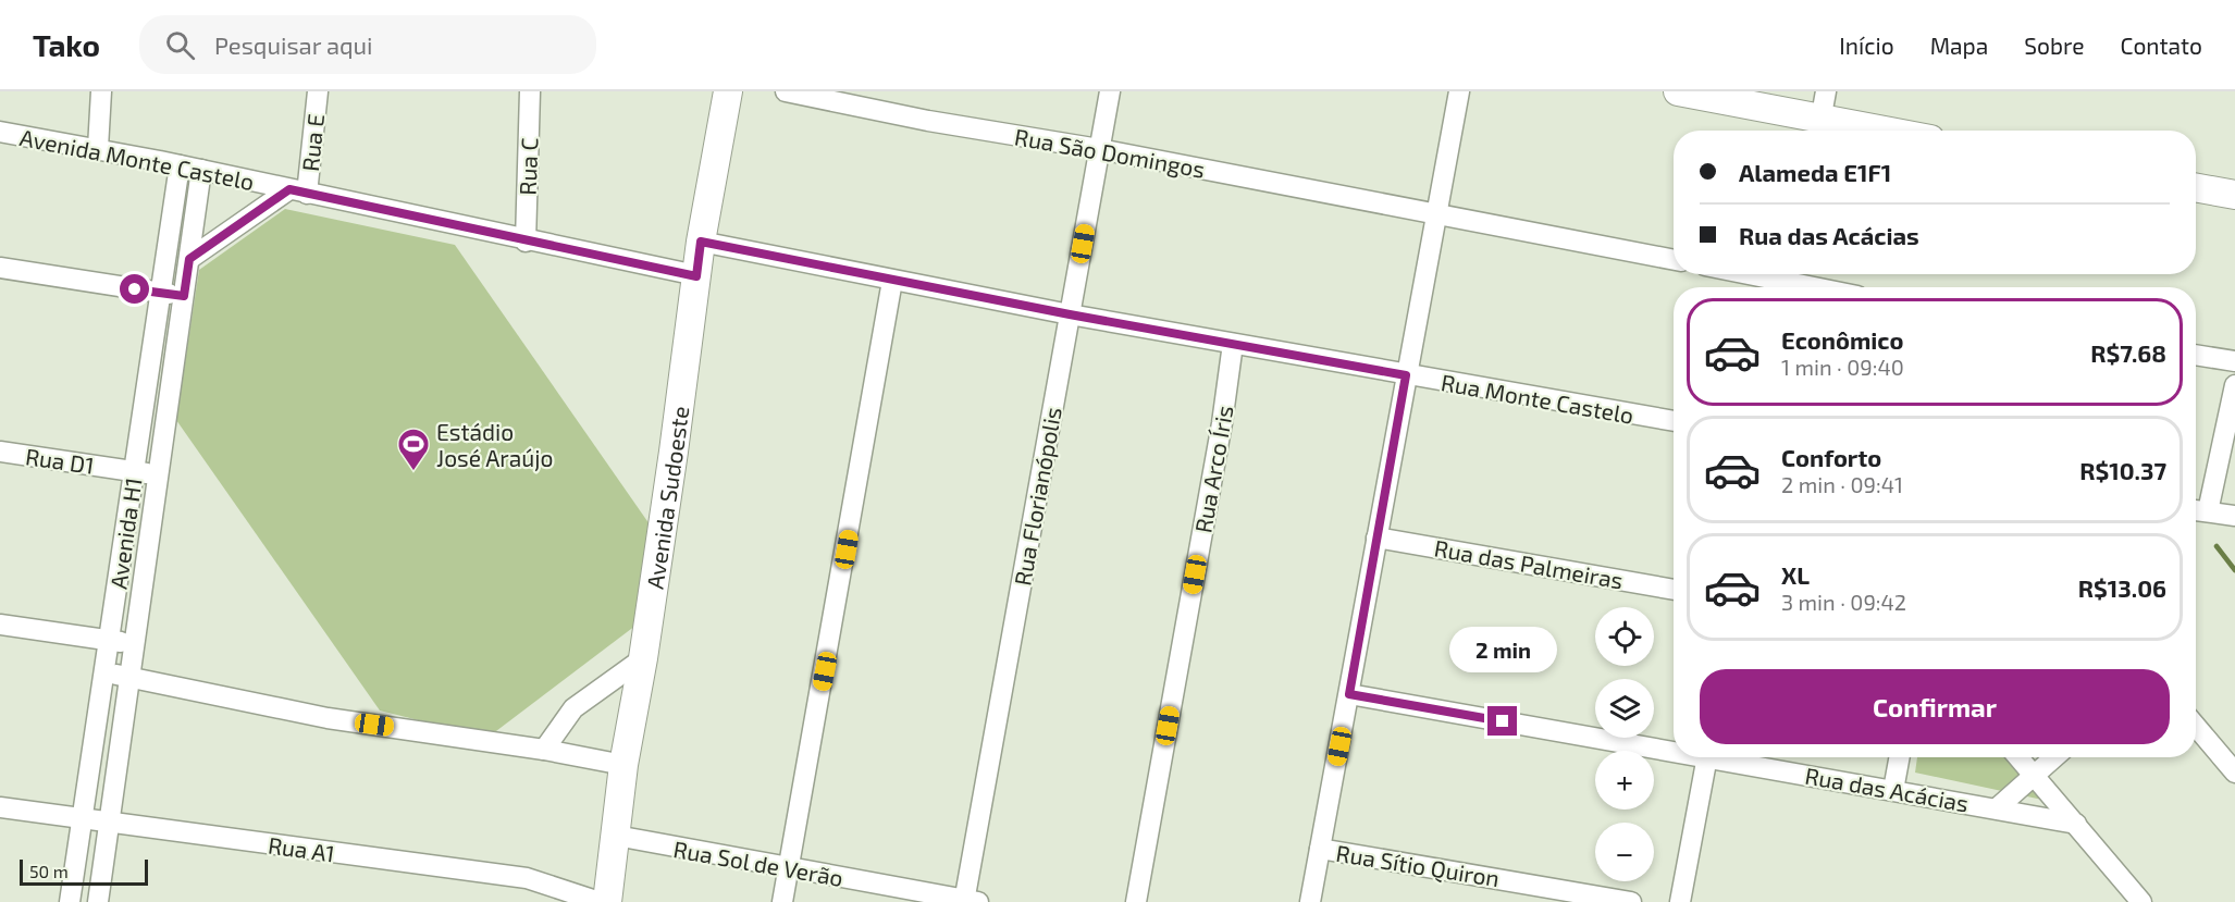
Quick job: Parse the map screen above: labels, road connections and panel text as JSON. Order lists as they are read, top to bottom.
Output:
{
  "streets": {
    "street": [
      "Rua E",
      "Rua São Domingos",
      "Avenida Monte Castelo",
      "Rua C",
      "Rua Monte Castelo",
      "Rua D1",
      "Rua Arco Íris",
      "Avenida Sudoeste",
      "Rua Florianópolis",
      "Avenida H1",
      "Rua das Palmeiras",
      "Rua das Acácias",
      "Rua A1",
      "Rua Sol de Verão",
      "Rua Sítio Quiron"
    ]
  },
  "crossings": [
    ["Rua E", "Avenida Monte Castelo"],
    ["Rua São Domingos", "Rua Florianópolis"],
    ["Avenida Monte Castelo", "Rua C"],
    ["Avenida Monte Castelo", "Avenida Sudoeste"],
    ["Avenida Monte Castelo", "Avenida H1"],
    ["Rua Monte Castelo", "Rua Arco Íris"],
    ["Rua Monte Castelo", "Avenida Sudoeste"],
    ["Rua Monte Castelo", "Rua Florianópolis"],
    ["Rua D1", "Avenida H1"],
    ["Avenida Sudoeste", "Rua Sol de Verão"],
    ["Rua Florianópolis", "Rua Sol de Verão"],
    ["Avenida H1", "Rua A1"]
  ],
  "places": {
    "sports": ["Estádio José Araújo"]
  },
  "scale_bar": "50 m",
  "page": {
    "header": "Tako",
    "search": "Pesquisar aqui",
    "nav": [
      "Início",
      "Mapa",
      "Sobre",
      "Contato"
    ],
    "banner": ["Alameda E1F1", "Rua das Acácias"],
    "list": [
      {
        "name": "Econômico",
        "note": "1 min · 09:40",
        "value": "R$7.68"
      },
      {
        "name": "Conforto",
        "note": "2 min · 09:41",
        "value": "R$10.37"
      },
      {
        "name": "XL",
        "note": "3 min · 09:42",
        "value": "R$13.06"
      }
    ],
    "map_buttons": ["+", "−"],
    "bubble": "2 min",
    "buttons": "Confirmar",
    "scale": "50 m"
  }
}
